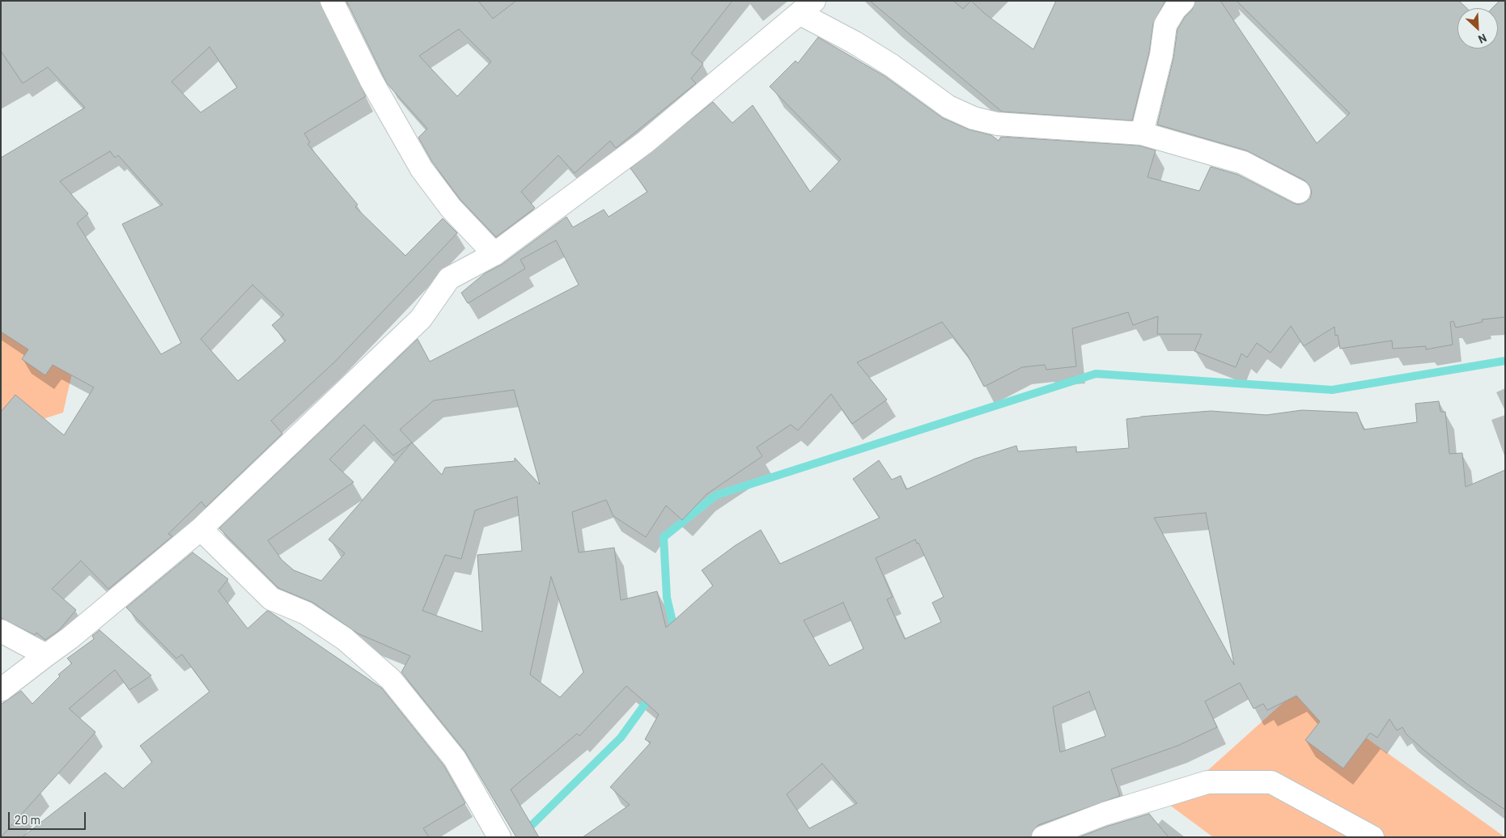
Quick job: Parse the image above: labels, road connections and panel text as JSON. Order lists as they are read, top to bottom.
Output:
{
  "scale_bar": "20 m",
  "north": "bottom right"
}
